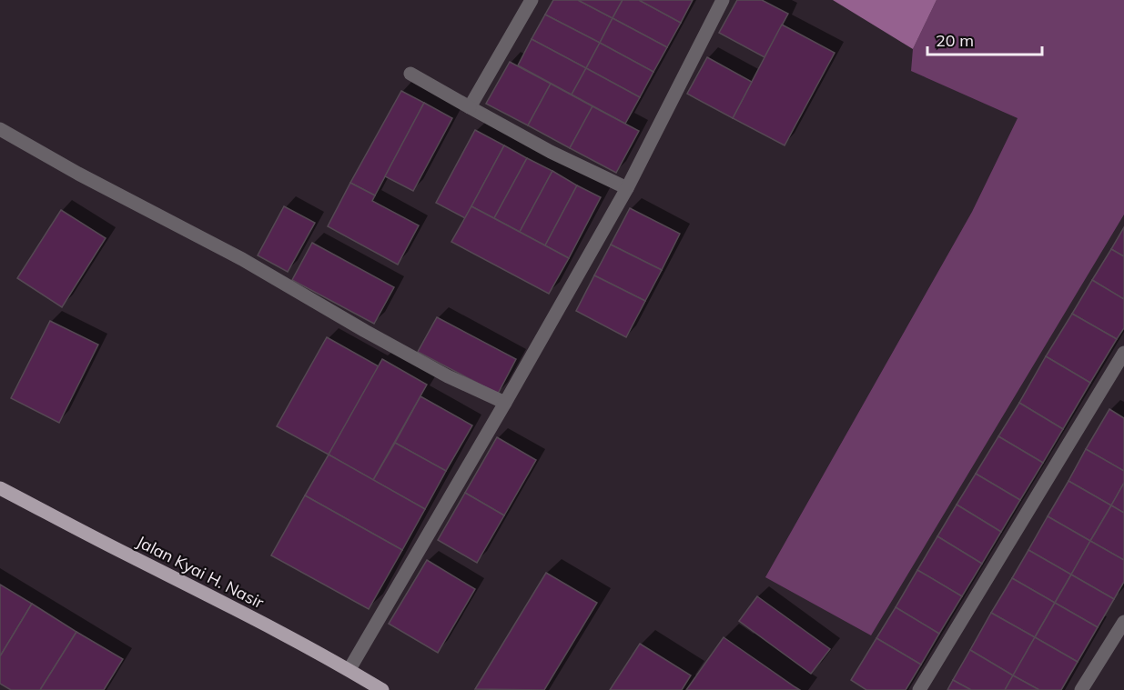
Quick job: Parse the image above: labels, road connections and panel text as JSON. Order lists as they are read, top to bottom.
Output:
{
  "streets": {
    "main road": ["Jalan Kyai H. Nasir"]
  },
  "scale_bar": "20 m"
}
